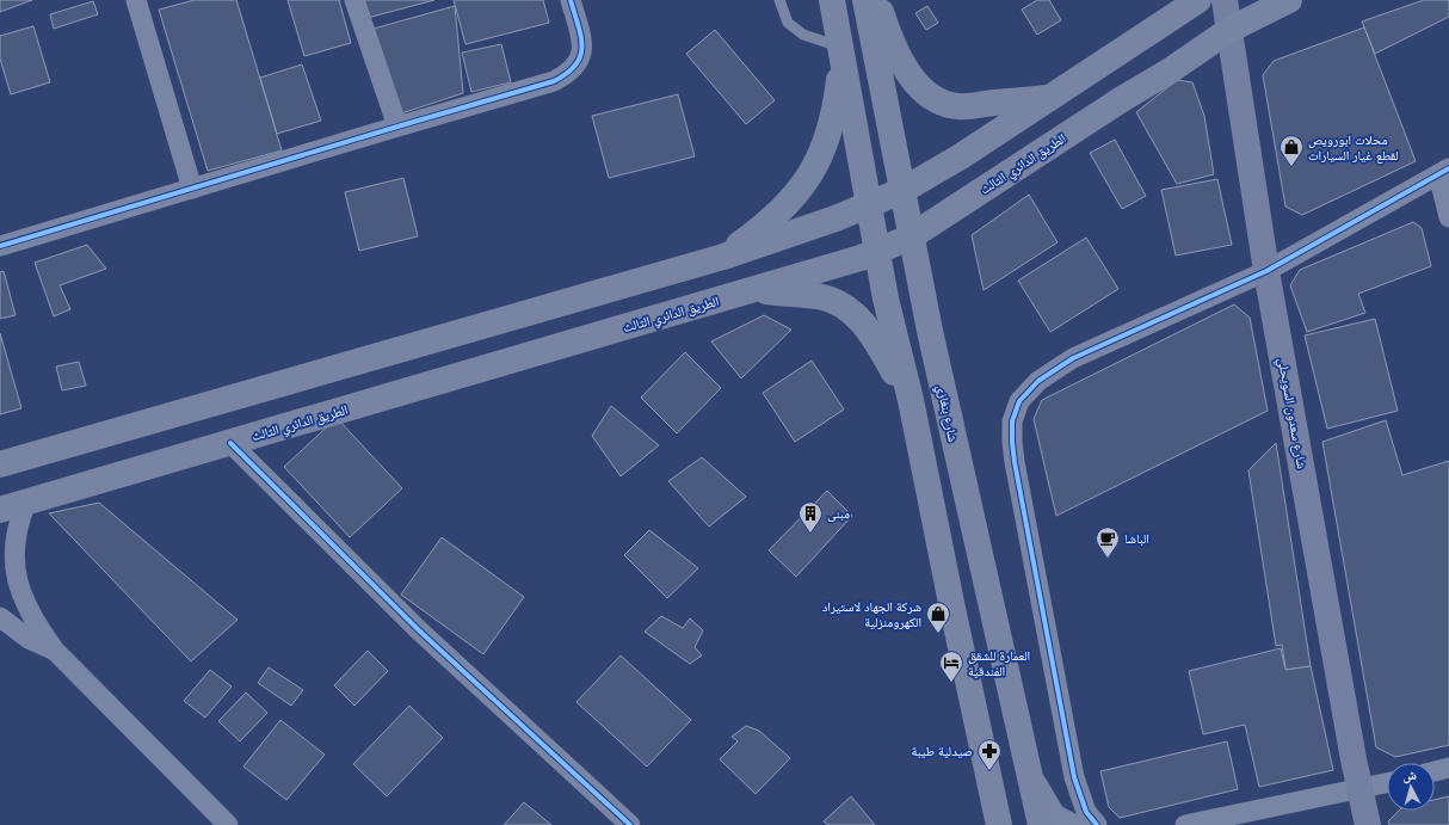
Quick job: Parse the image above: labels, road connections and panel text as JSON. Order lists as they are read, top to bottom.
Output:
{
  "streets": {
    "main road": ["الطريق الدائري الثالث", "شارع بنغازي", "شارع سعدون السويحلي"]
  },
  "crossings": [
    ["الطريق الدائري الثالث", "شارع بنغازي"],
    ["الطريق الدائري الثالث", "شارع سعدون السويحلي"]
  ],
  "places": {
    "shop": ["محلات ابورويص لقطع غيار السيارات", "شركة الجهاد لاستيراد الكهرومنزلية"],
    "building": ["مبنى"],
    "cafe": ["الباشا"],
    "hotel": ["العمارة للشقق الفندقية"],
    "pharmacy": ["صيدلية طيبة"]
  },
  "north": "top"
}
